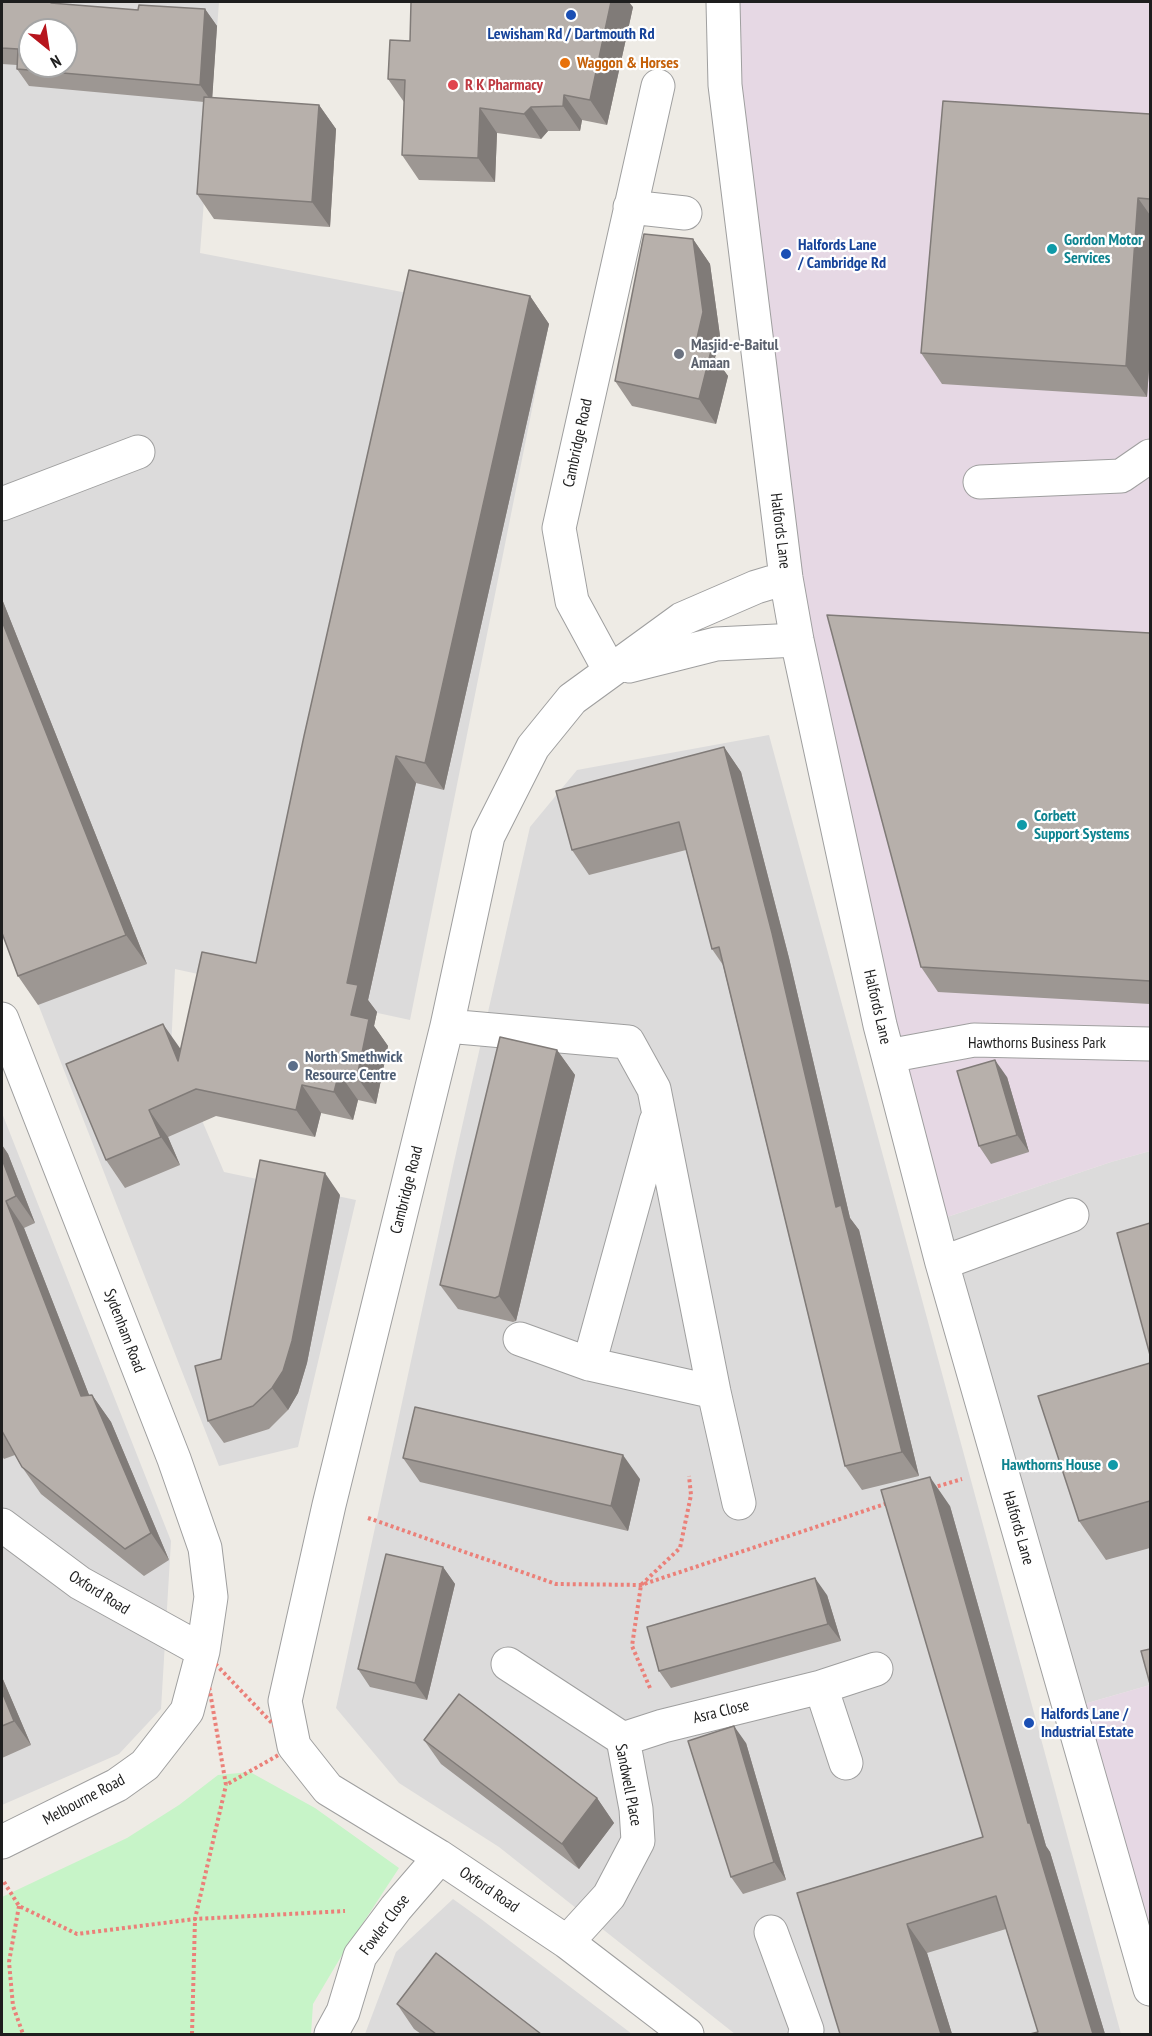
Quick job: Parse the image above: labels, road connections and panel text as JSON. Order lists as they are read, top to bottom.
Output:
{
  "streets": {
    "street": [
      "Cambridge Road",
      "Halfords Lane",
      "Hawthorns Business Park",
      "Sydenham Road",
      "Oxford Road",
      "Asra Close",
      "Sandwell Place",
      "Melbourne Road",
      "Fowler Close"
    ]
  },
  "crossings": [
    ["Cambridge Road", "Halfords Lane"],
    ["Cambridge Road", "Oxford Road"],
    ["Halfords Lane", "Hawthorns Business Park"],
    ["Sydenham Road", "Oxford Road"],
    ["Sydenham Road", "Melbourne Road"],
    ["Oxford Road", "Sandwell Place"],
    ["Oxford Road", "Melbourne Road"],
    ["Oxford Road", "Fowler Close"],
    ["Asra Close", "Sandwell Place"]
  ],
  "places": [
    "Lewisham Rd / Dartmouth Rd",
    "Waggon & Horses",
    "R K Pharmacy",
    "Gordon Motor Services",
    "Halfords Lane / Cambridge Rd",
    "Masjid-e-Baitul Amaan",
    "Corbett Support Systems",
    "North Smethwick Resource Centre",
    "Hawthorns House",
    "Halfords Lane / Industrial Estate"
  ],
  "north": "bottom right"
}
